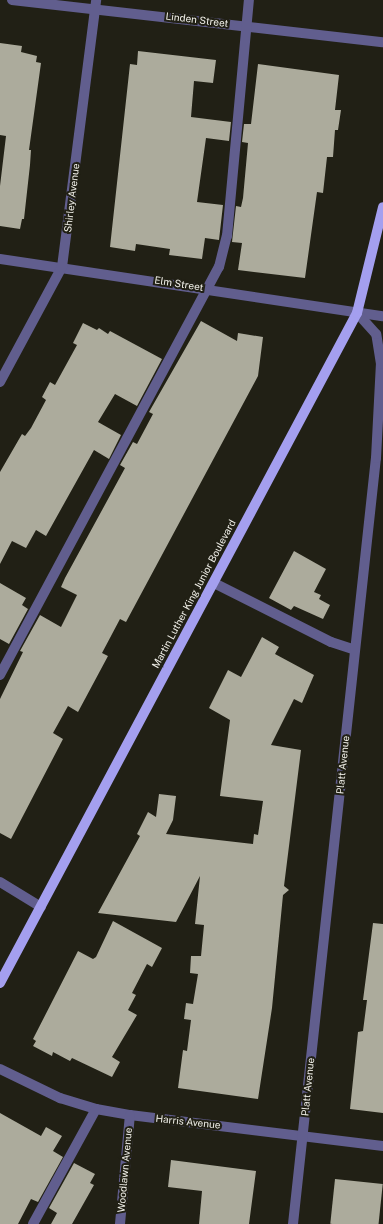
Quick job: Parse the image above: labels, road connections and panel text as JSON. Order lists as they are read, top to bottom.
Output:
{
  "streets": {
    "main road": ["Martin Luther King Junior Boulevard"],
    "street": [
      "Linden Street",
      "Shirley Avenue",
      "Elm Street",
      "Platt Avenue",
      "Harris Avenue",
      "Woodlawn Avenue"
    ]
  },
  "crossings": [
    ["Linden Street", "Shirley Avenue"],
    ["Shirley Avenue", "Elm Street"],
    ["Elm Street", "Martin Luther King Junior Boulevard"],
    ["Elm Street", "Platt Avenue"],
    ["Martin Luther King Junior Boulevard", "Platt Avenue"],
    ["Platt Avenue", "Harris Avenue"],
    ["Harris Avenue", "Woodlawn Avenue"]
  ]
}
